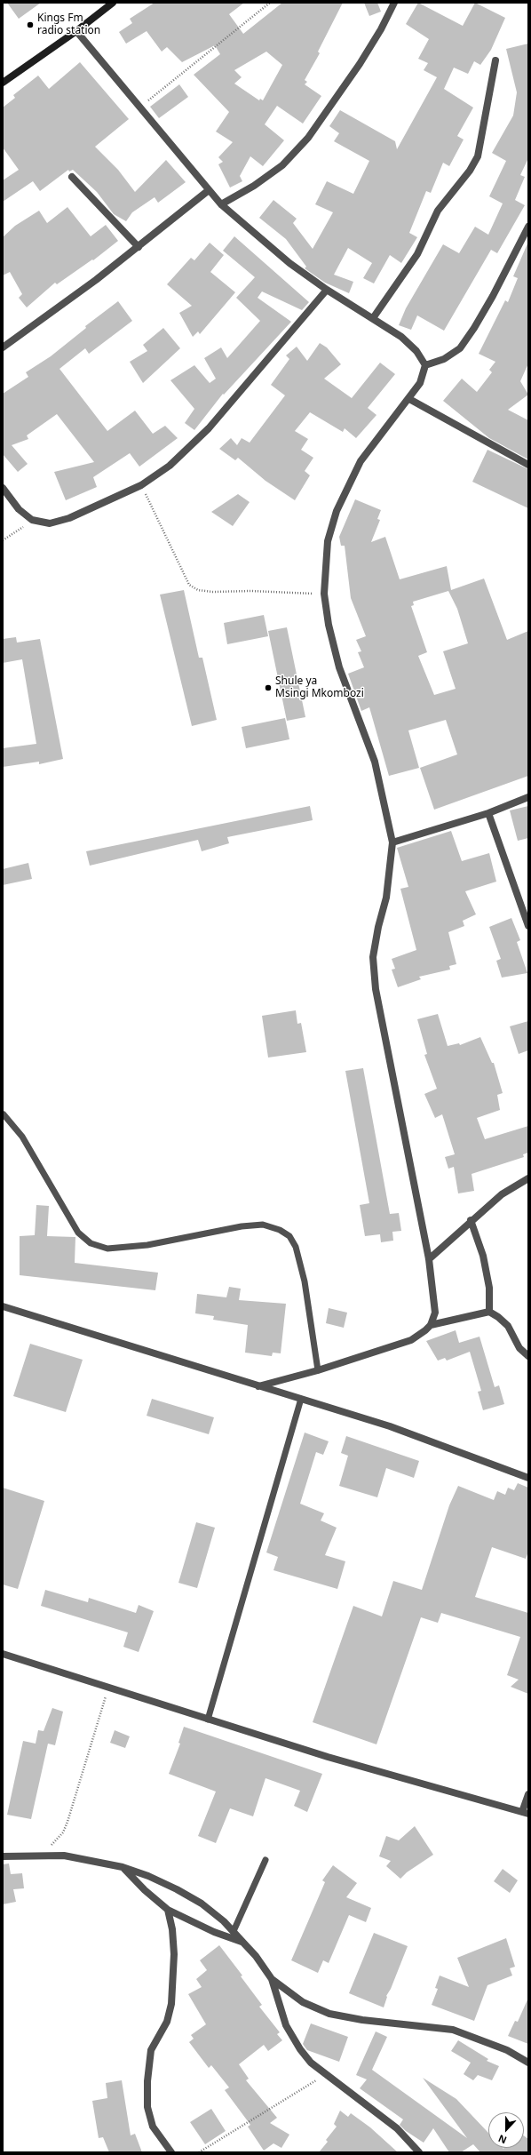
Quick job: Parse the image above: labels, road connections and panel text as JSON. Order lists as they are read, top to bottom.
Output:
{
  "places": ["Kings Fm radio station", "Shule ya Msingi Mkombozi"],
  "north": "bottom"
}
